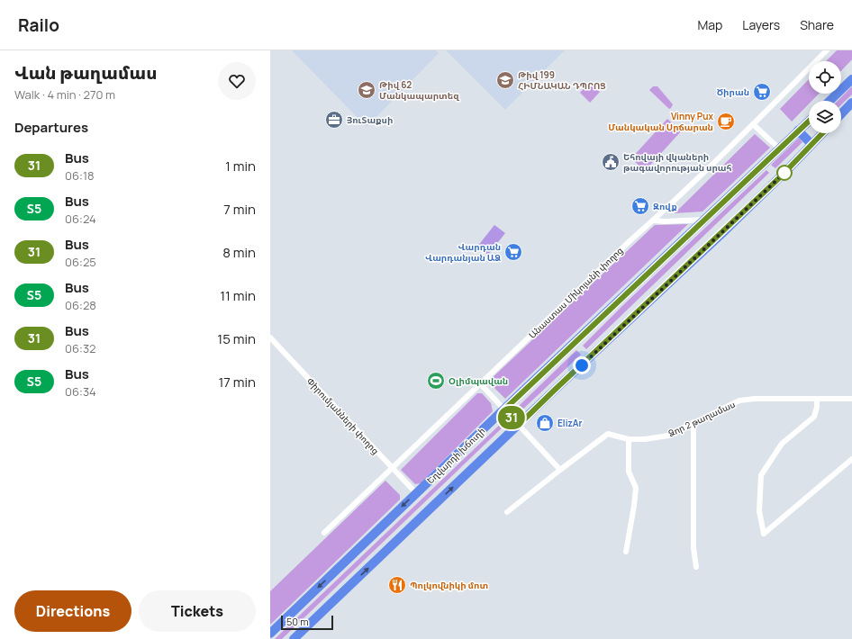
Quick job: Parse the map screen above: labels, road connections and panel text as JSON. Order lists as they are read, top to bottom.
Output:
{
  "streets": {
    "main road": ["Եղվարդի խճուղի"],
    "street": ["Անաստաս Միկոյանի փողոց", "Փիրումյանների փողոց", "Ձոր 2 թաղամաս"]
  },
  "crossings": [
    ["Անաստաս Միկոյանի փողոց", "Փիրումյանների փողոց"],
    ["Փիրումյանների փողոց", "Եղվարդի խճուղի"]
  ],
  "places": {
    "school or university": ["Թիվ 199 ՀԻՄՆԱԿԱՆ ԴՊՐՈՑ", "Թիվ 62 Մանկապարտեզ"],
    "supermarket": ["Ծիրան", "Զովք", "Վարդան Վարդանյան ԱՁ"],
    "office": ["ՅուՏաքսի"],
    "cafe": ["Vinny Pux Մանկական Սրճարան"],
    "public building": ["Եհովայի վկաների թագավորության սրահ"],
    "sports": ["Օլիմպավան"],
    "shop": ["ElizAr"],
    "restaurant": ["Պոլկովնիկի մոտ"]
  },
  "lines": ["bus line 31"],
  "scale_bar": "50 m",
  "page": {
    "header": "Railo",
    "nav": ["Map", "Layers", "Share"],
    "heading": [
      ["Վան թաղամաս", "Walk · 4 min · 270 m"],
      "Departures"
    ],
    "on_map": "31",
    "list": [
      {
        "mark": "31",
        "name": "Bus",
        "note": "06:18",
        "value": "1 min"
      },
      {
        "mark": "Տ5",
        "name": "Bus",
        "note": "06:24",
        "value": "7 min"
      },
      {
        "mark": "31",
        "name": "Bus",
        "note": "06:25",
        "value": "8 min"
      },
      {
        "mark": "Տ5",
        "name": "Bus",
        "note": "06:28",
        "value": "11 min"
      },
      {
        "mark": "31",
        "name": "Bus",
        "note": "06:32",
        "value": "15 min"
      },
      {
        "mark": "Տ5",
        "name": "Bus",
        "note": "06:34",
        "value": "17 min"
      }
    ],
    "buttons": ["Directions", "Tickets"],
    "scale": "50 m"
  }
}
